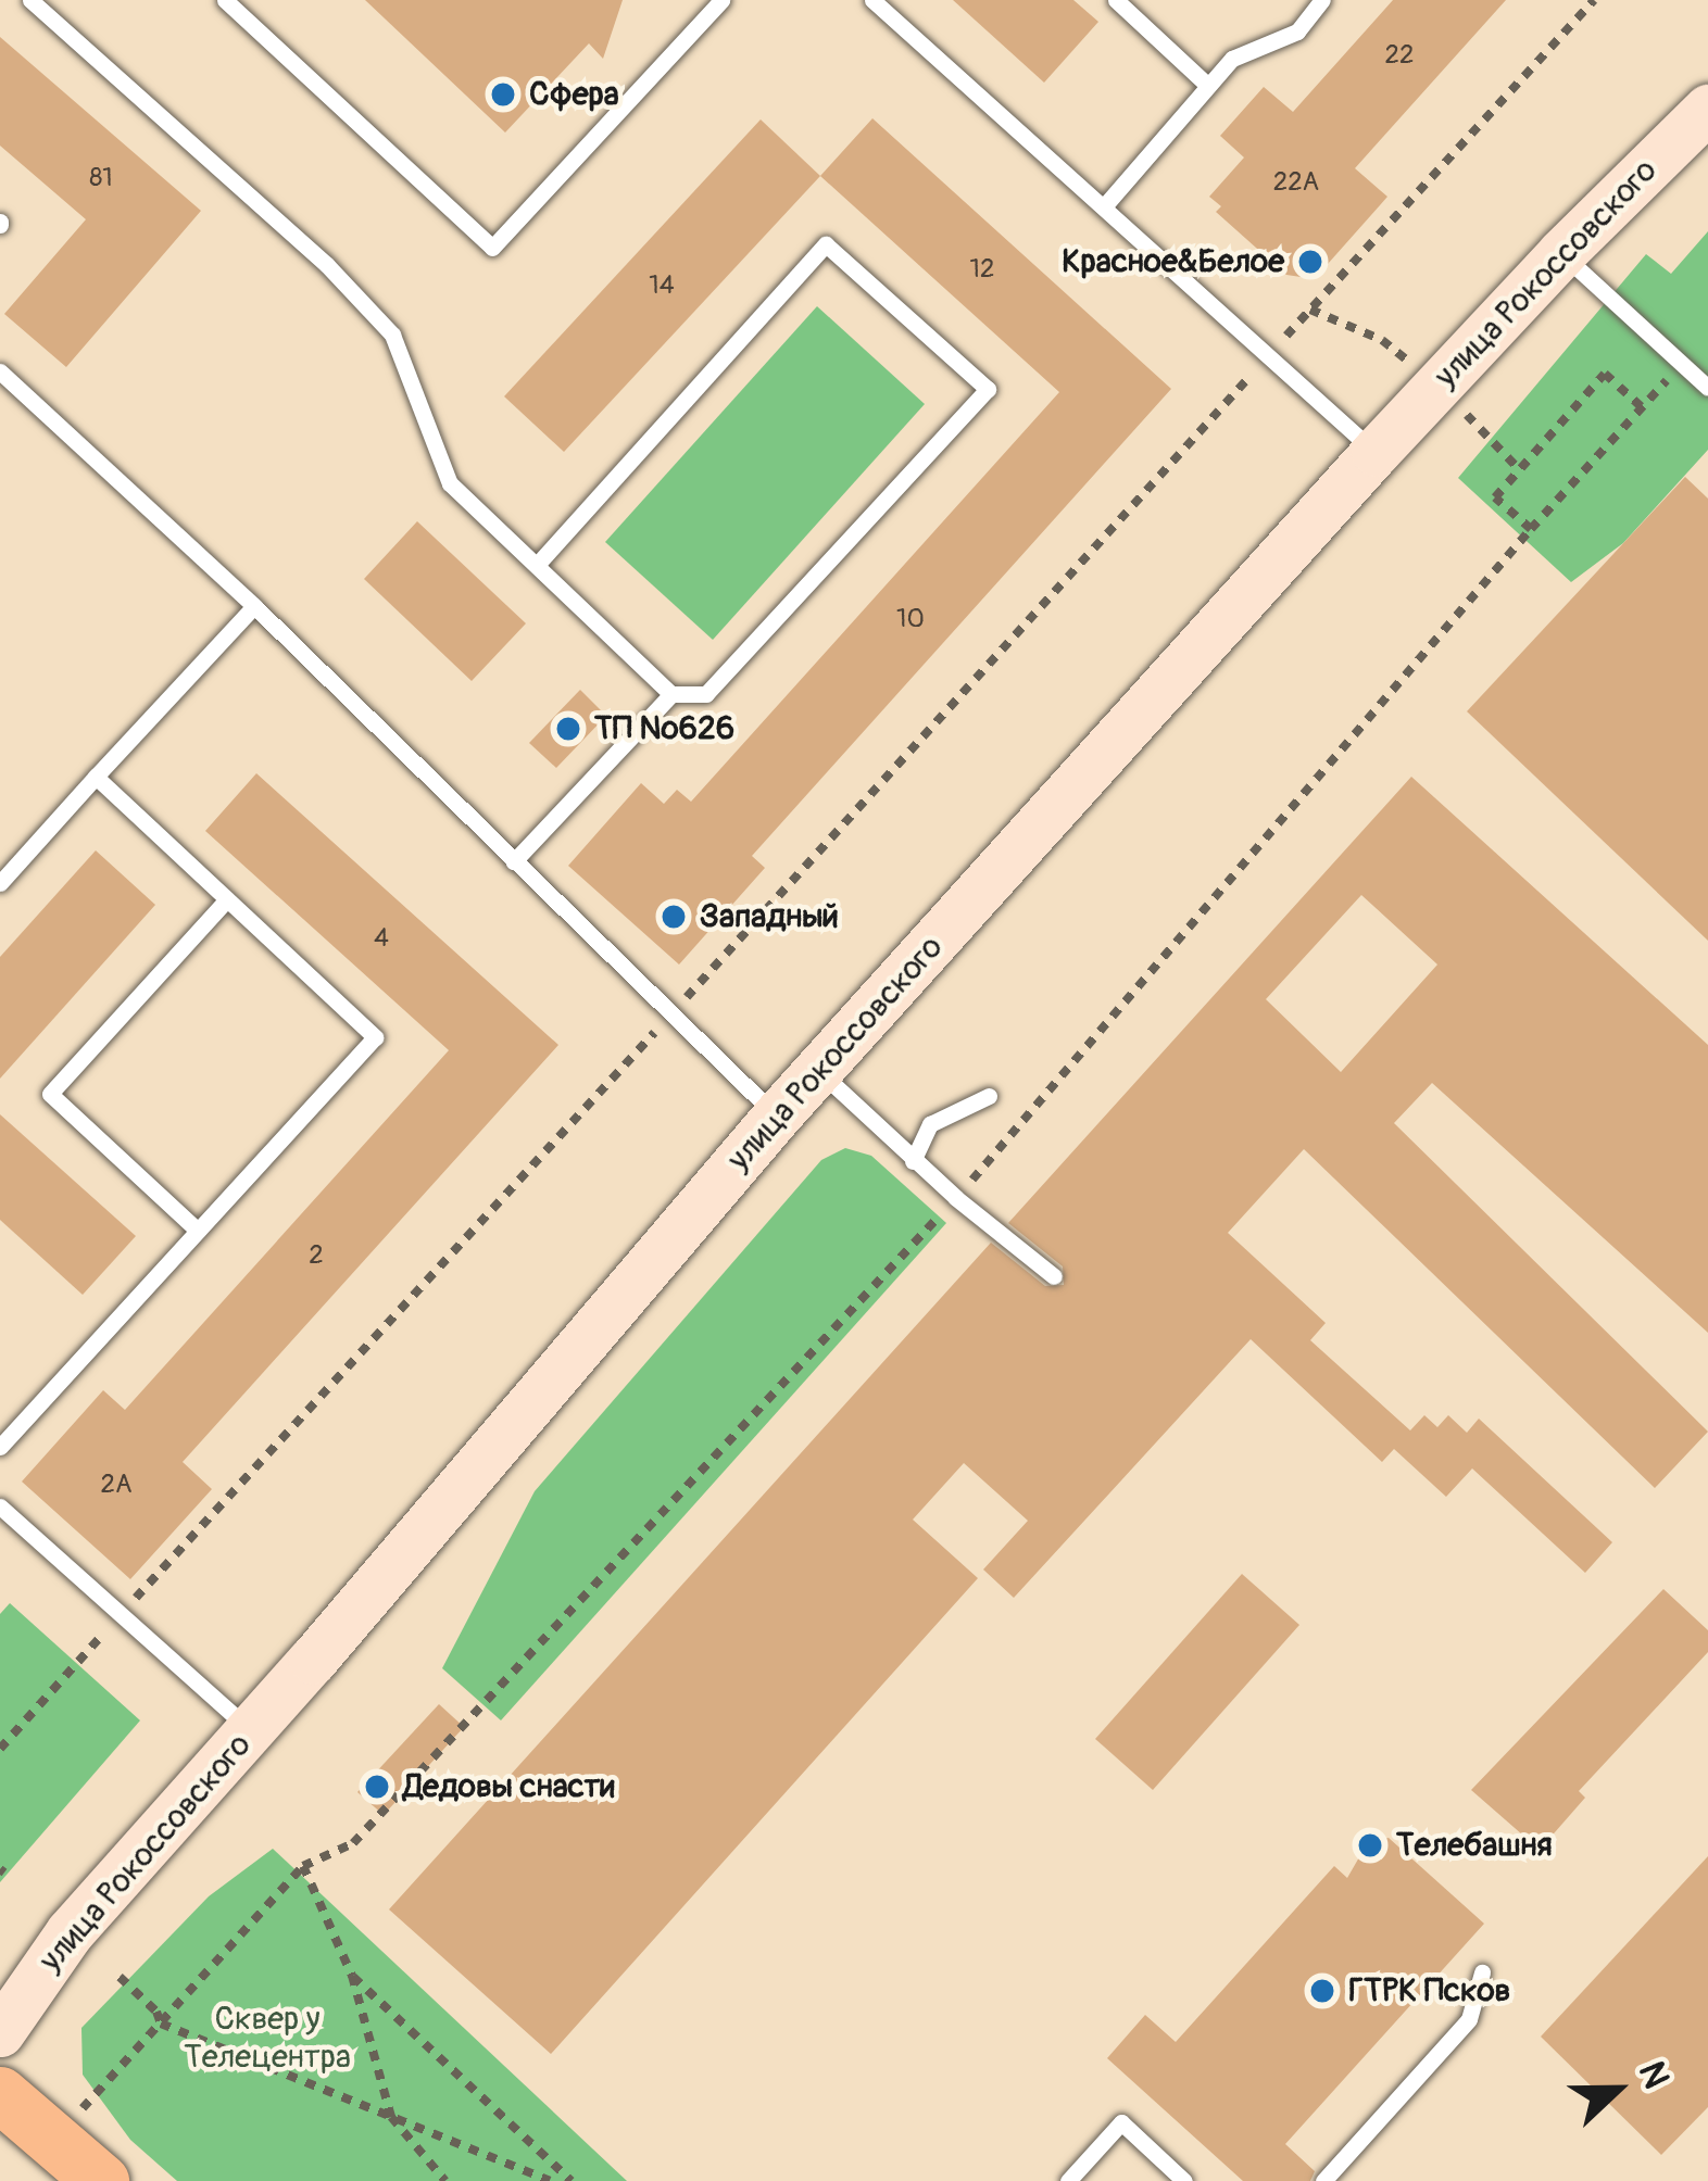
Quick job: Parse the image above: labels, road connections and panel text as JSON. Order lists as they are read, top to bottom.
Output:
{
  "streets": {
    "main road": ["улица Рокоссовского"]
  },
  "parks": ["Сквер у Телецентра"],
  "places": [
    "Сфера",
    "Красное&Белое",
    "ТП №626",
    "Западный",
    "Дедовы снасти",
    "Телебашня",
    "ГТРК Псков"
  ],
  "house_numbers": [
    "22",
    "81",
    "22А",
    "12",
    "14",
    "10",
    "4",
    "2",
    "2А"
  ],
  "north": "right"
}
